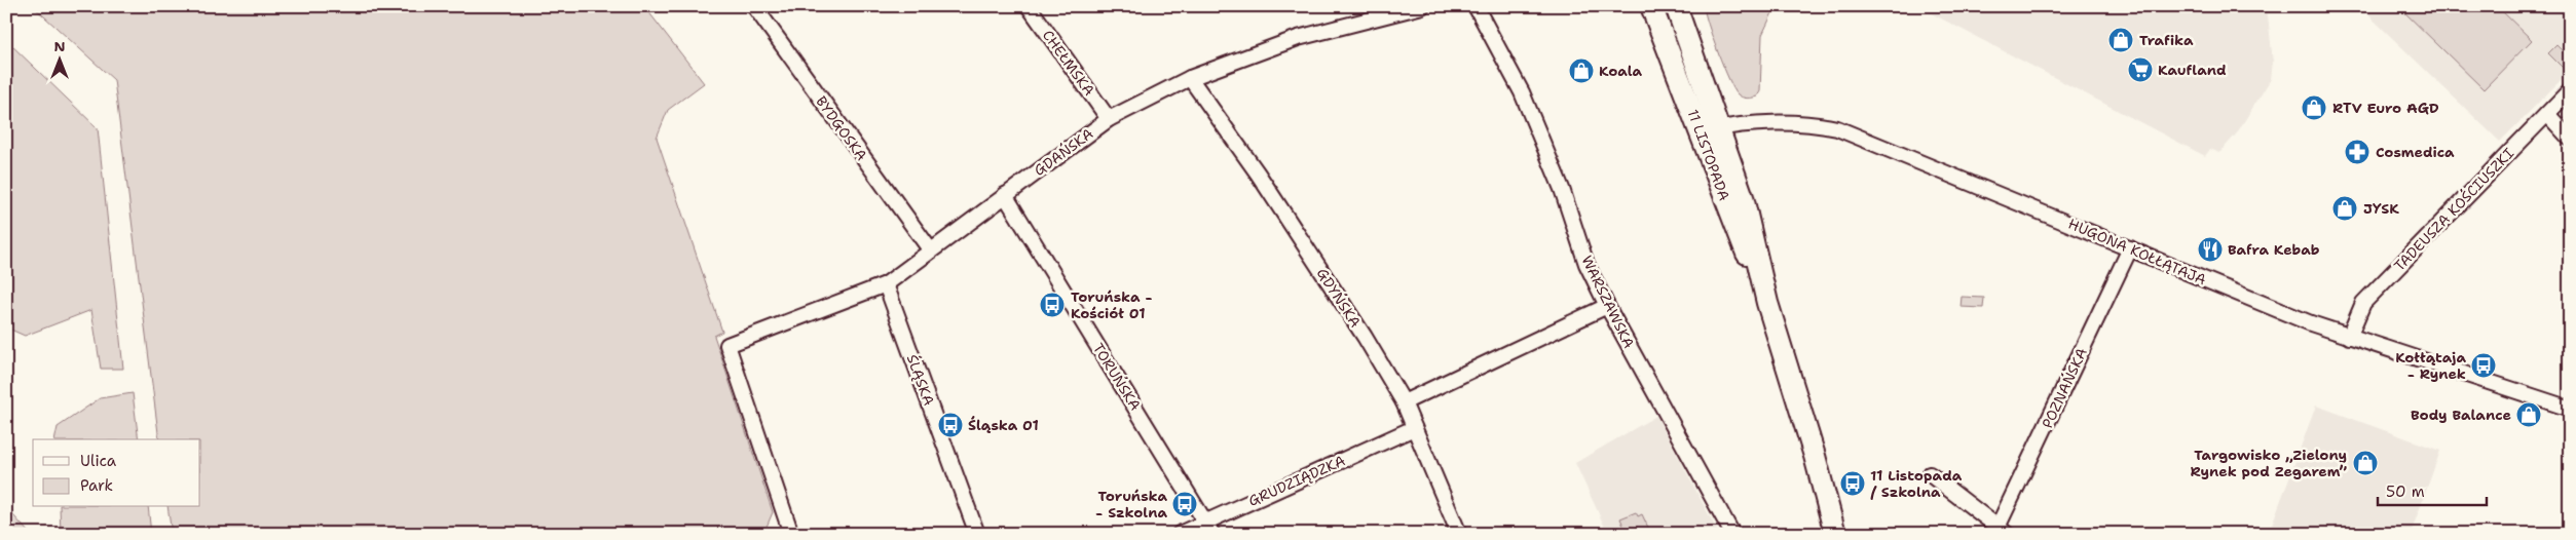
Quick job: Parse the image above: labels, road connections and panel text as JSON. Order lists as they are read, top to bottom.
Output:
{
  "streets": {
    "street": [
      "CHEŁMSKA",
      "BYDGOSKA",
      "GDAŃSKA",
      "11 LISTOPADA",
      "TADEUSZA KOŚCIUSZKI",
      "HUGONA KOŁŁĄTAJA",
      "GDYŃSKA",
      "WARSZAWSKA",
      "TORUŃSKA",
      "ŚLĄSKA",
      "POZNAŃSKA",
      "GRUDZIĄDZKA"
    ]
  },
  "crossings": [
    ["CHEŁMSKA", "GDAŃSKA"],
    ["BYDGOSKA", "GDAŃSKA"],
    ["GDAŃSKA", "GDYŃSKA"],
    ["GDAŃSKA", "TORUŃSKA"],
    ["GDAŃSKA", "ŚLĄSKA"],
    ["11 LISTOPADA", "HUGONA KOŁŁĄTAJA"],
    ["TADEUSZA KOŚCIUSZKI", "HUGONA KOŁŁĄTAJA"],
    ["HUGONA KOŁŁĄTAJA", "POZNAŃSKA"],
    ["GDYŃSKA", "GRUDZIĄDZKA"],
    ["TORUŃSKA", "GRUDZIĄDZKA"]
  ],
  "places": {
    "shop": [
      "Trafika",
      "Koala",
      "RTV Euro AGD",
      "JYSK",
      "Body Balance",
      "Targowisko „Zielony Rynek pod Zegarem”"
    ],
    "supermarket": ["Kaufland"],
    "pharmacy": ["Cosmedica"],
    "restaurant": ["Bafra Kebab"],
    "bus stop": [
      "Toruńska - Kościół 01",
      "Kołłątaja - Rynek",
      "Śląska 01",
      "11 Listopada / Szkolna",
      "Toruńska - Szkolna"
    ]
  },
  "legend": ["Ulica", "Park"],
  "scale_bar": "50 m",
  "north": "top"
}
